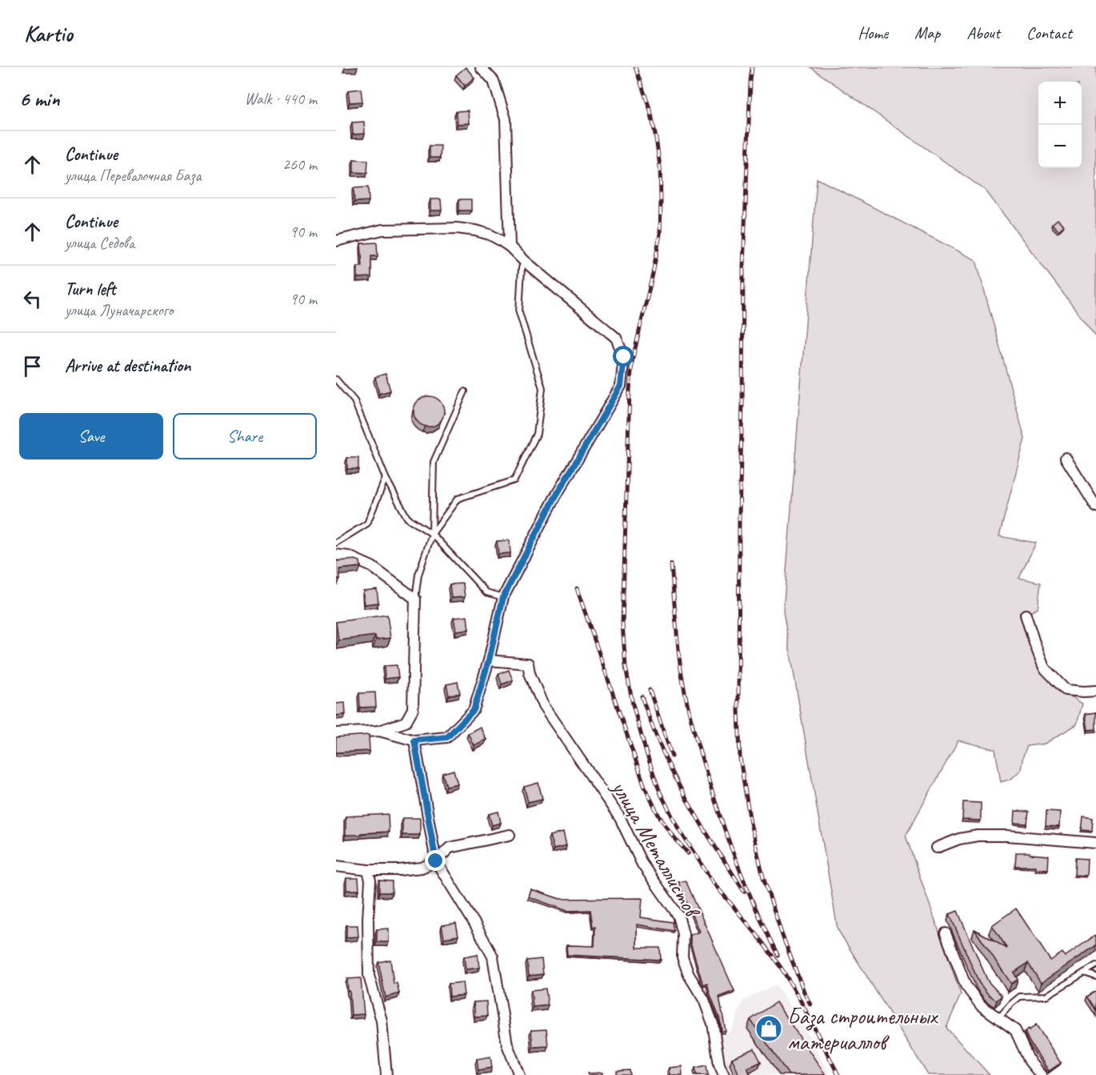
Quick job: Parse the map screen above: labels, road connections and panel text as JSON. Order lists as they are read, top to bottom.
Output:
{
  "streets": {
    "street": ["улица Металлистов"]
  },
  "places": {
    "shop": ["База cтроительных материаллов"]
  },
  "page": {
    "header": "Kartio",
    "nav": [
      "Home",
      "Map",
      "About",
      "Contact"
    ],
    "heading": ["6 min", "Walk · 440 m"],
    "map_buttons": ["+", "−"],
    "list": [
      ["Continue", "улица Перевалочная База", "260 m"],
      ["Continue", "улица Седова", "90 m"],
      ["Turn left", "улица Луначарского", "90 m"],
      "Arrive at destination"
    ],
    "buttons": ["Save", "Share"]
  }
}
